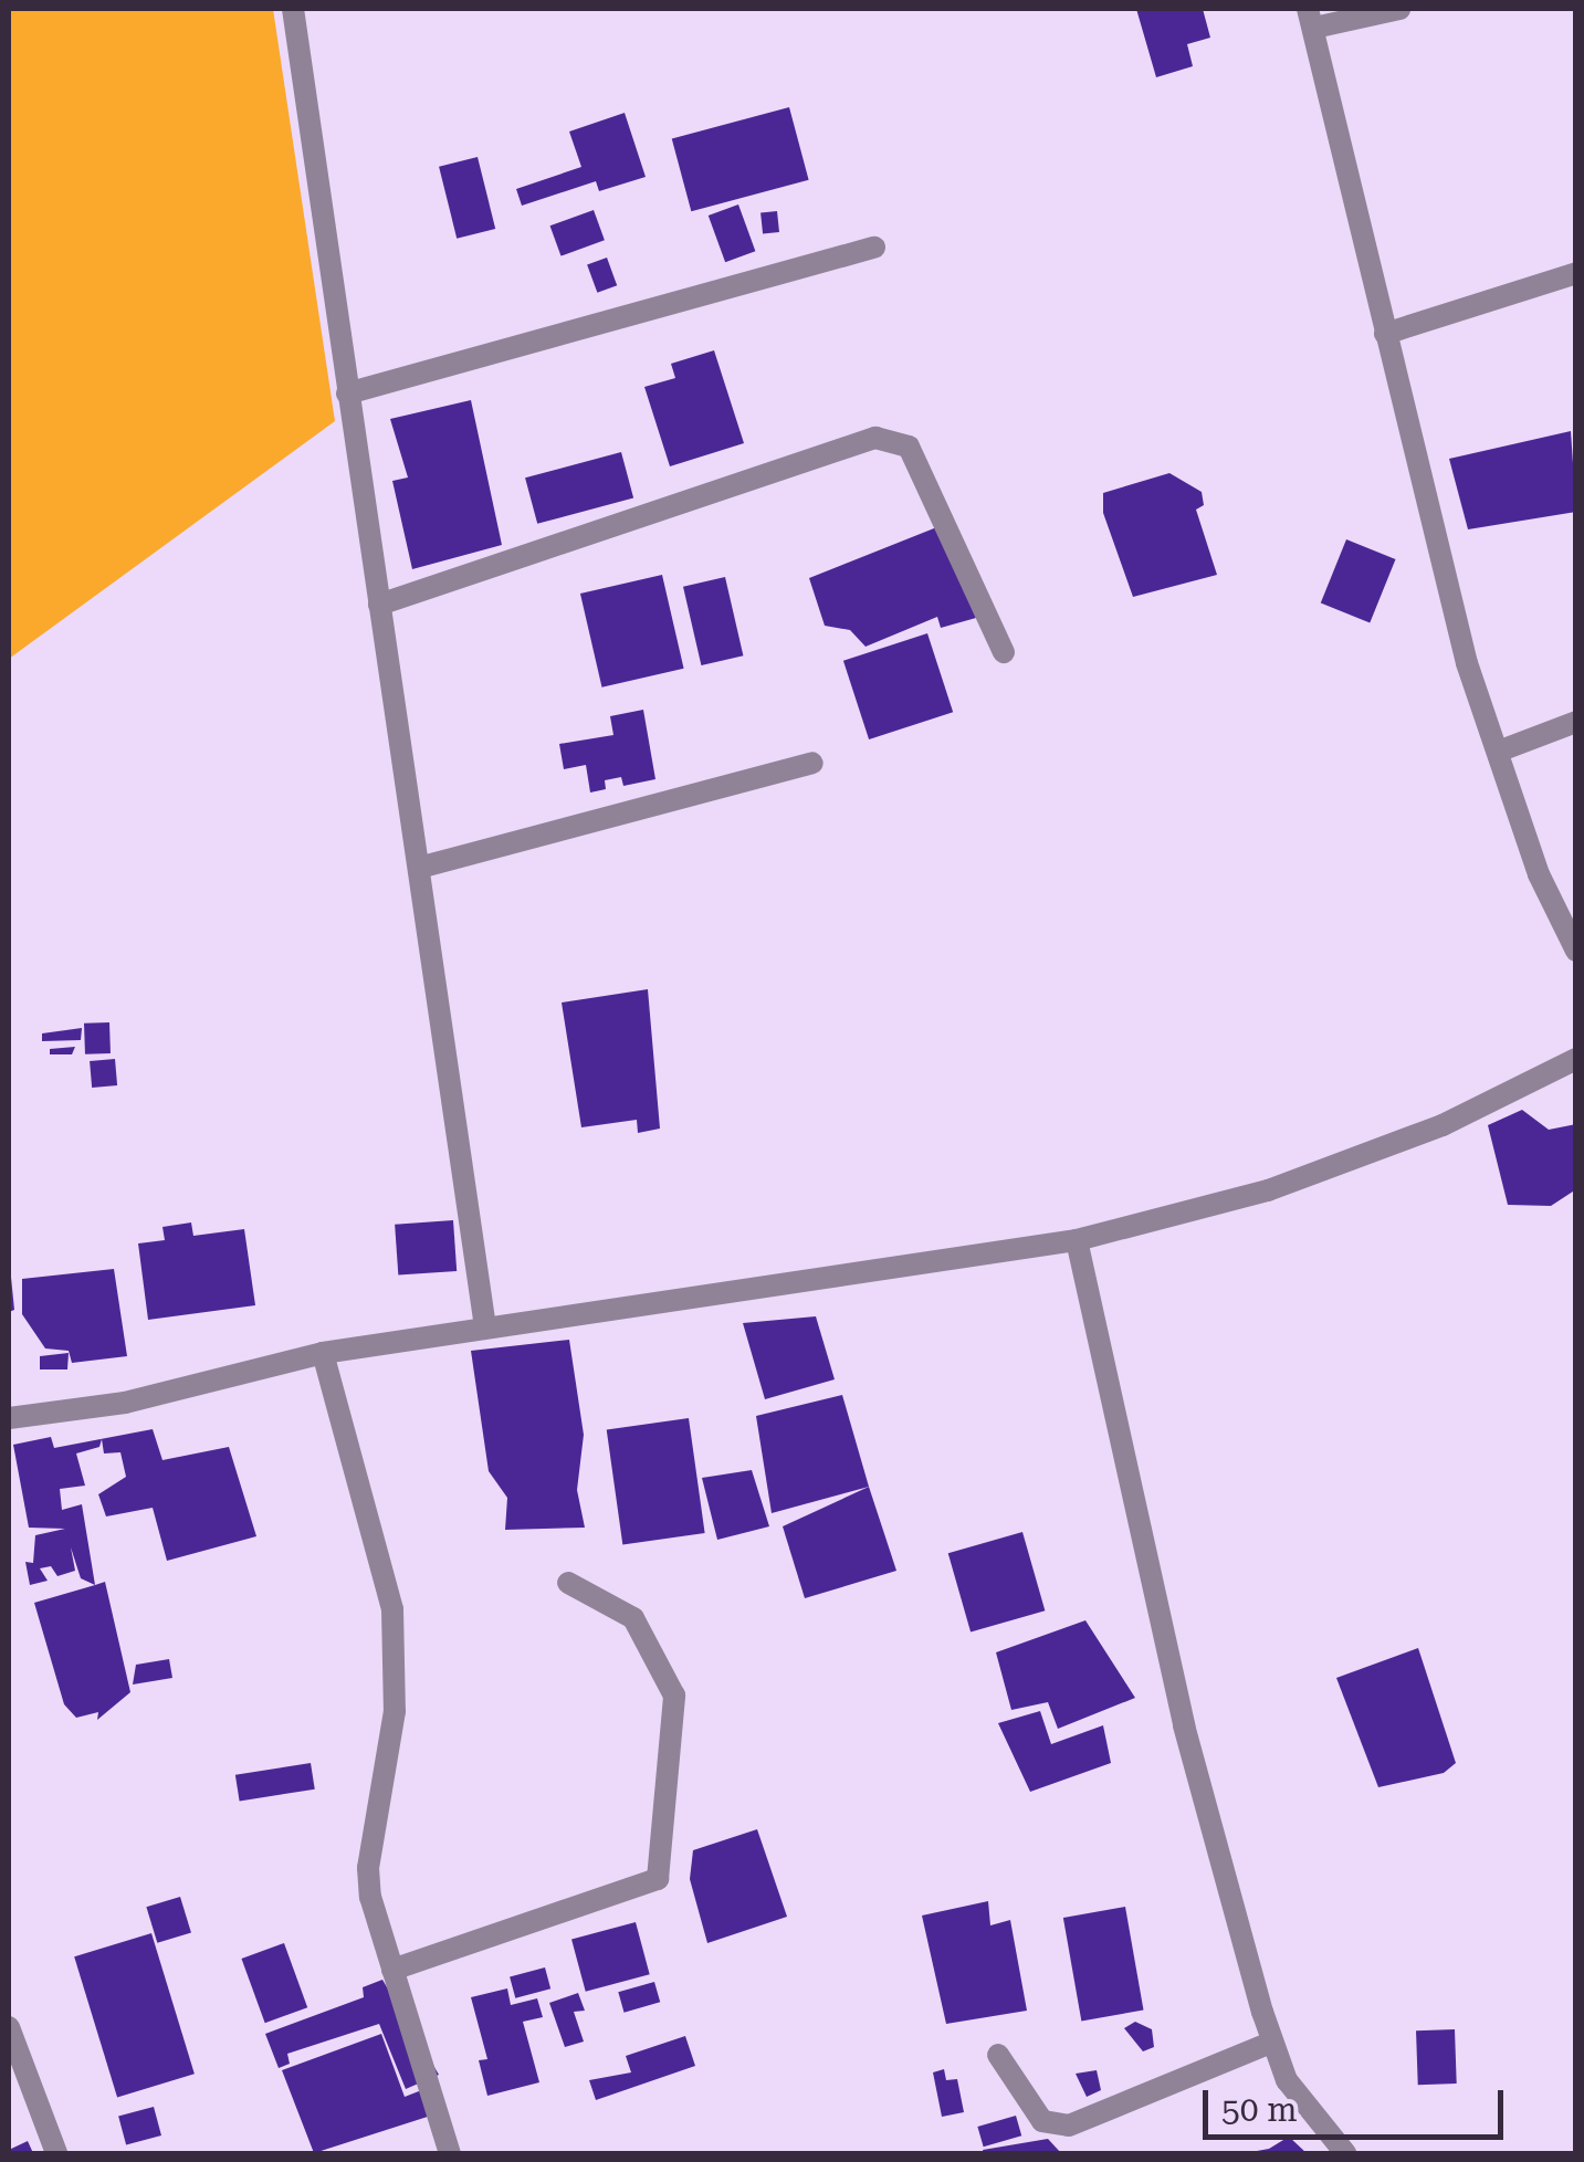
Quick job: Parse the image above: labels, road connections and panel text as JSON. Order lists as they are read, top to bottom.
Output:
{
  "scale_bar": "50 m"
}
